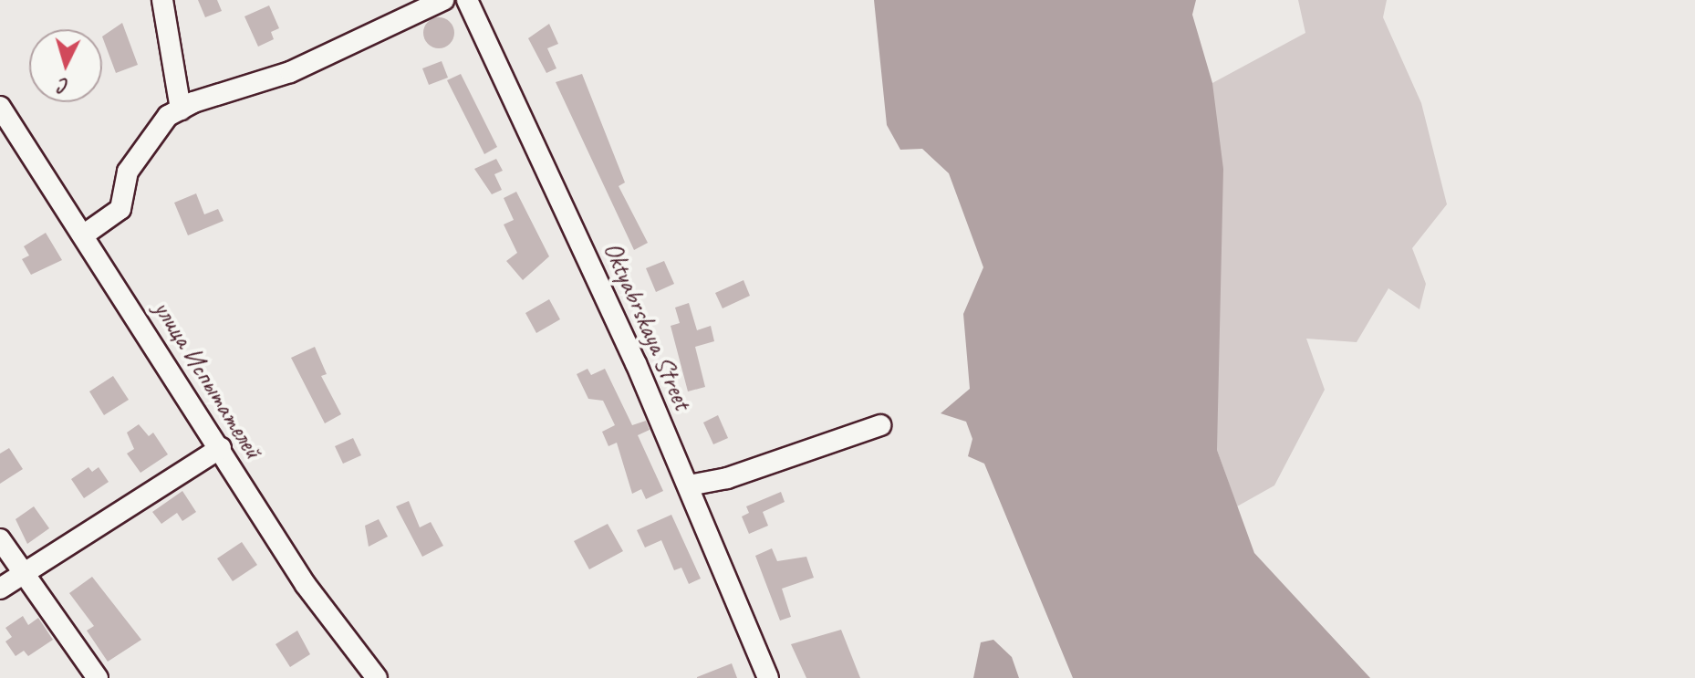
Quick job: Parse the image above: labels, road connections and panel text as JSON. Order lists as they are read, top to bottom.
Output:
{
  "streets": {
    "street": ["Oktyabrskaya Street", "улица Испытателей"]
  },
  "north": "bottom"
}
